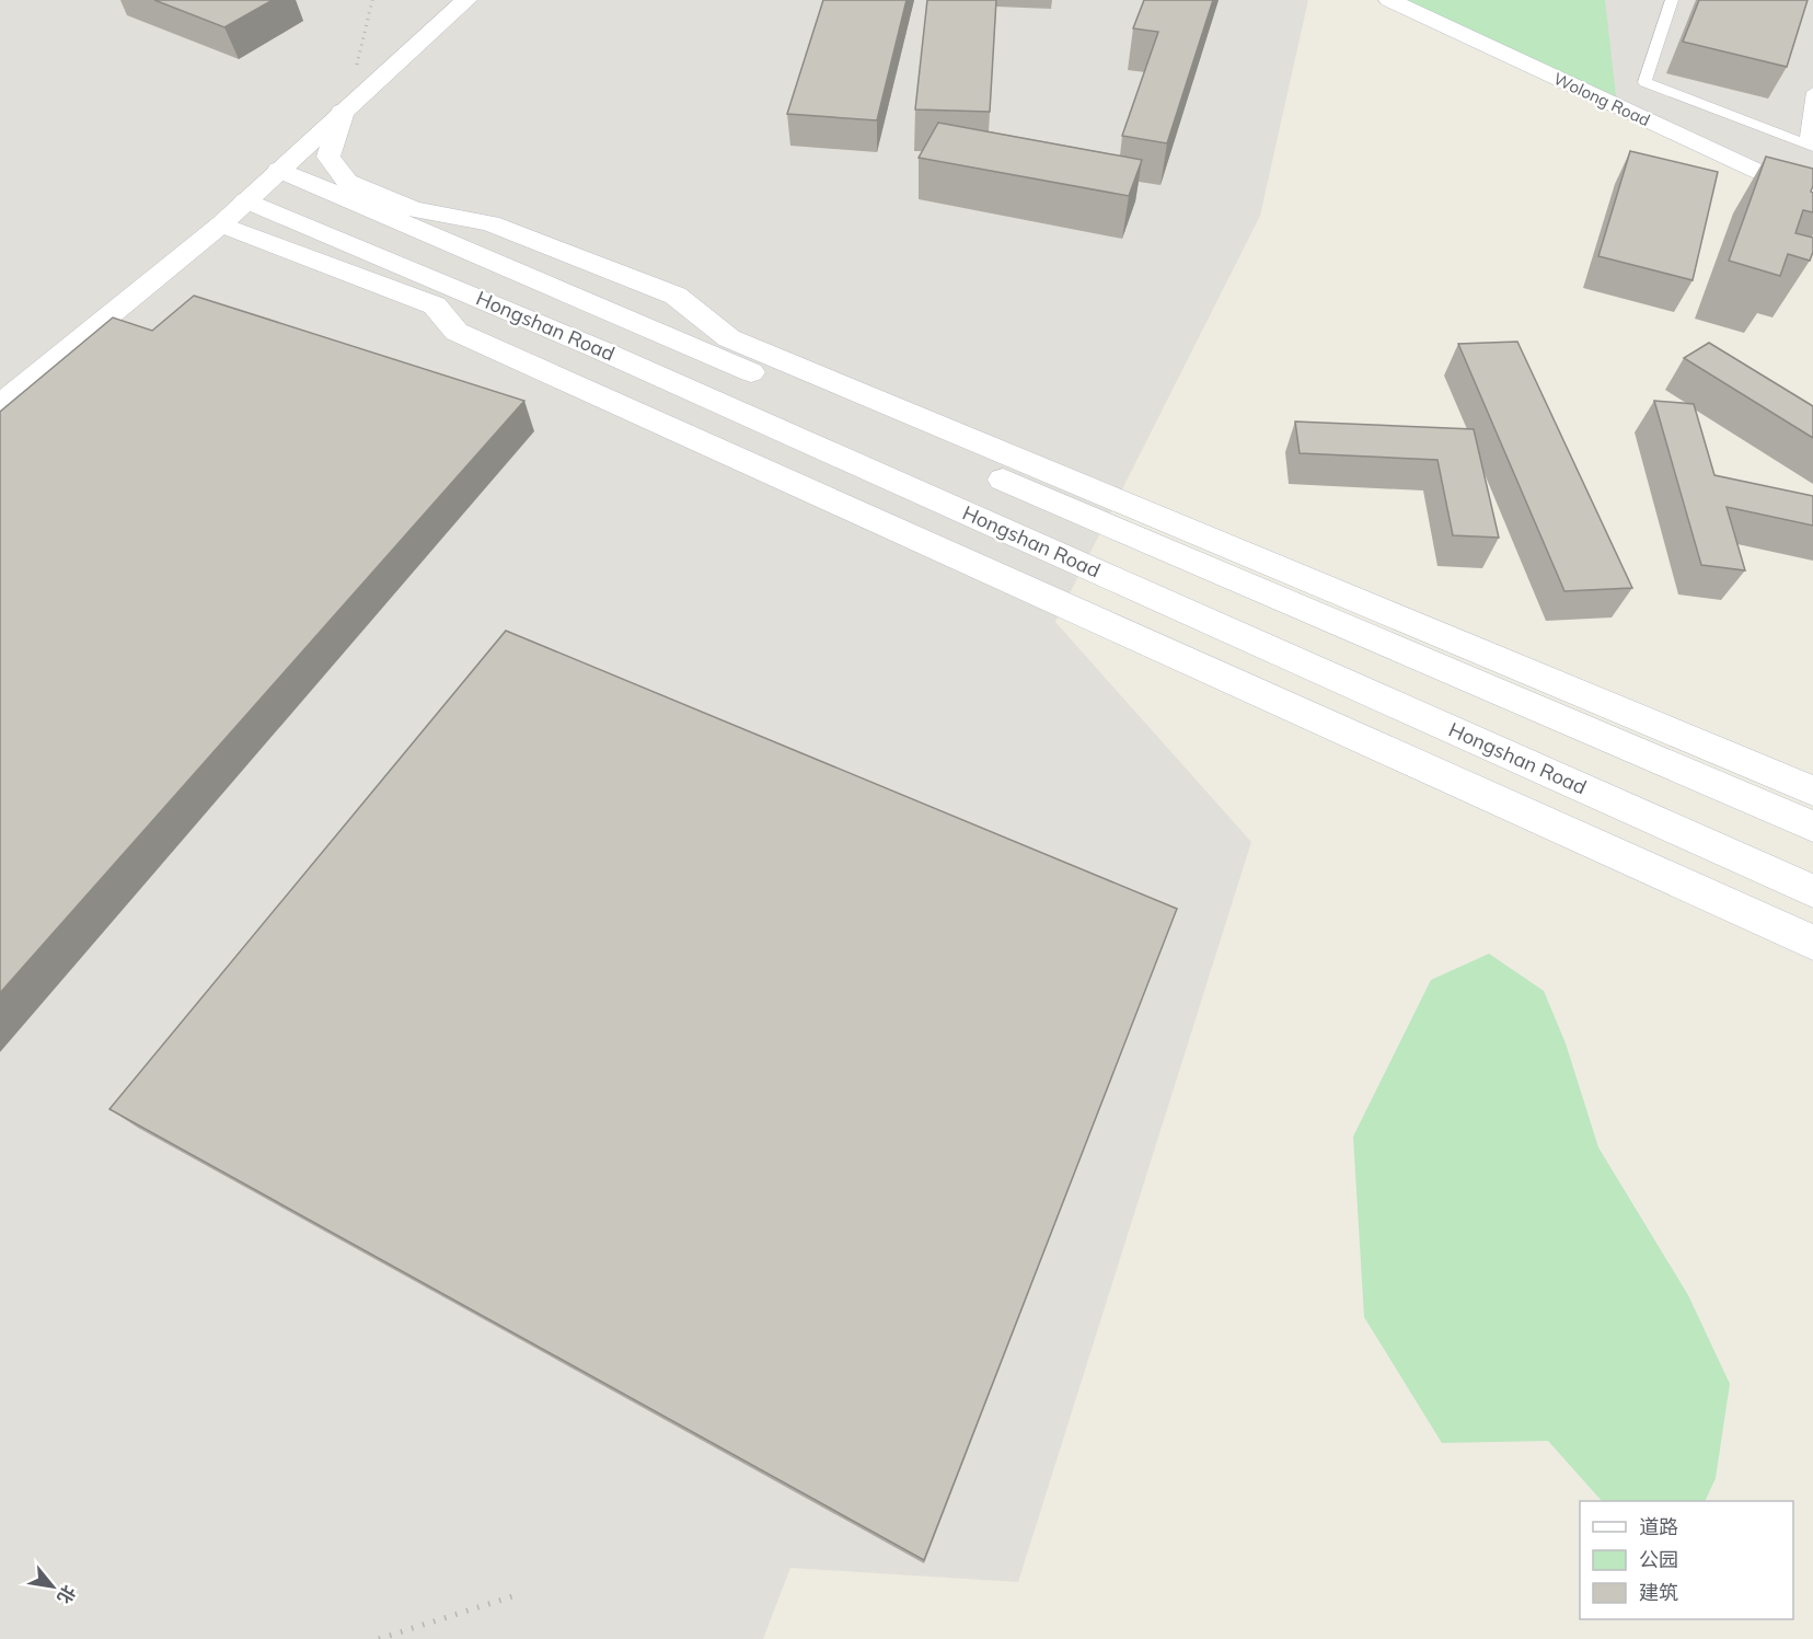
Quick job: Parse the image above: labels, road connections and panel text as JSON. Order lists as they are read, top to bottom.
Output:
{
  "streets": {
    "street": ["Wolong Road", "Hongshan Road"]
  },
  "legend": ["道路", "公园", "建筑"],
  "north": "bottom right"
}
